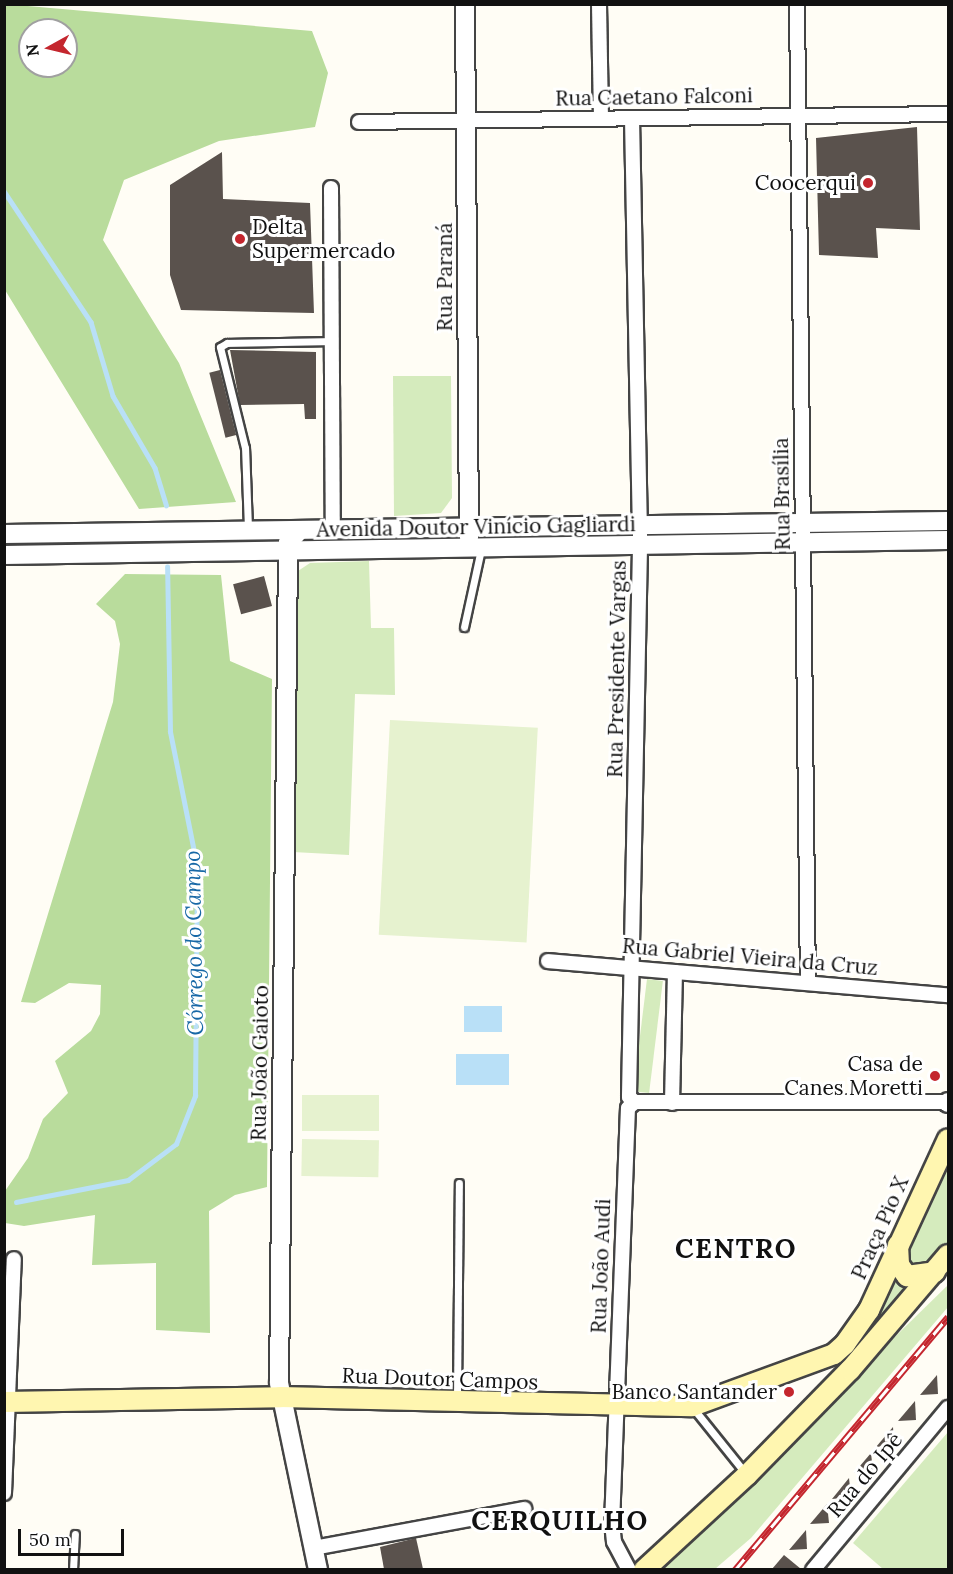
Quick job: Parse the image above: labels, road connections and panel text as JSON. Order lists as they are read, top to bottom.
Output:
{
  "streets": {
    "main road": ["Praça Pio X", "Rua Doutor Campos"],
    "street": [
      "Rua Caetano Falconi",
      "Rua Paraná",
      "Rua Brasília",
      "Avenida Doutor Vinício Gagliardi",
      "Rua Presidente Vargas",
      "Rua Gabriel Vieira da Cruz",
      "Rua João Gaioto",
      "Rua João Audi",
      "Rua do Ipê"
    ]
  },
  "crossings": [
    ["Rua Caetano Falconi", "Rua Paraná"],
    ["Rua Caetano Falconi", "Rua Brasília"],
    ["Rua Caetano Falconi", "Rua Presidente Vargas"],
    ["Rua Paraná", "Avenida Doutor Vinício Gagliardi"],
    ["Rua Brasília", "Avenida Doutor Vinício Gagliardi"],
    ["Rua Brasília", "Rua Gabriel Vieira da Cruz"],
    ["Avenida Doutor Vinício Gagliardi", "Rua Presidente Vargas"],
    ["Avenida Doutor Vinício Gagliardi", "Rua João Gaioto"],
    ["Rua Presidente Vargas", "Rua Gabriel Vieira da Cruz"],
    ["Rua Presidente Vargas", "Rua João Audi"],
    ["Rua Gabriel Vieira da Cruz", "Rua João Audi"],
    ["Rua João Gaioto", "Rua Doutor Campos"],
    ["Praça Pio X", "Rua Doutor Campos"],
    ["Rua João Audi", "Rua Doutor Campos"]
  ],
  "districts": ["CENTRO", "CERQUILHO"],
  "water": ["Córrego do Campo"],
  "places": [
    "Coocerqui",
    "Delta Supermercado",
    "Casa de Canes Moretti",
    "Banco Santander"
  ],
  "scale_bar": "50 m",
  "north": "left"
}
